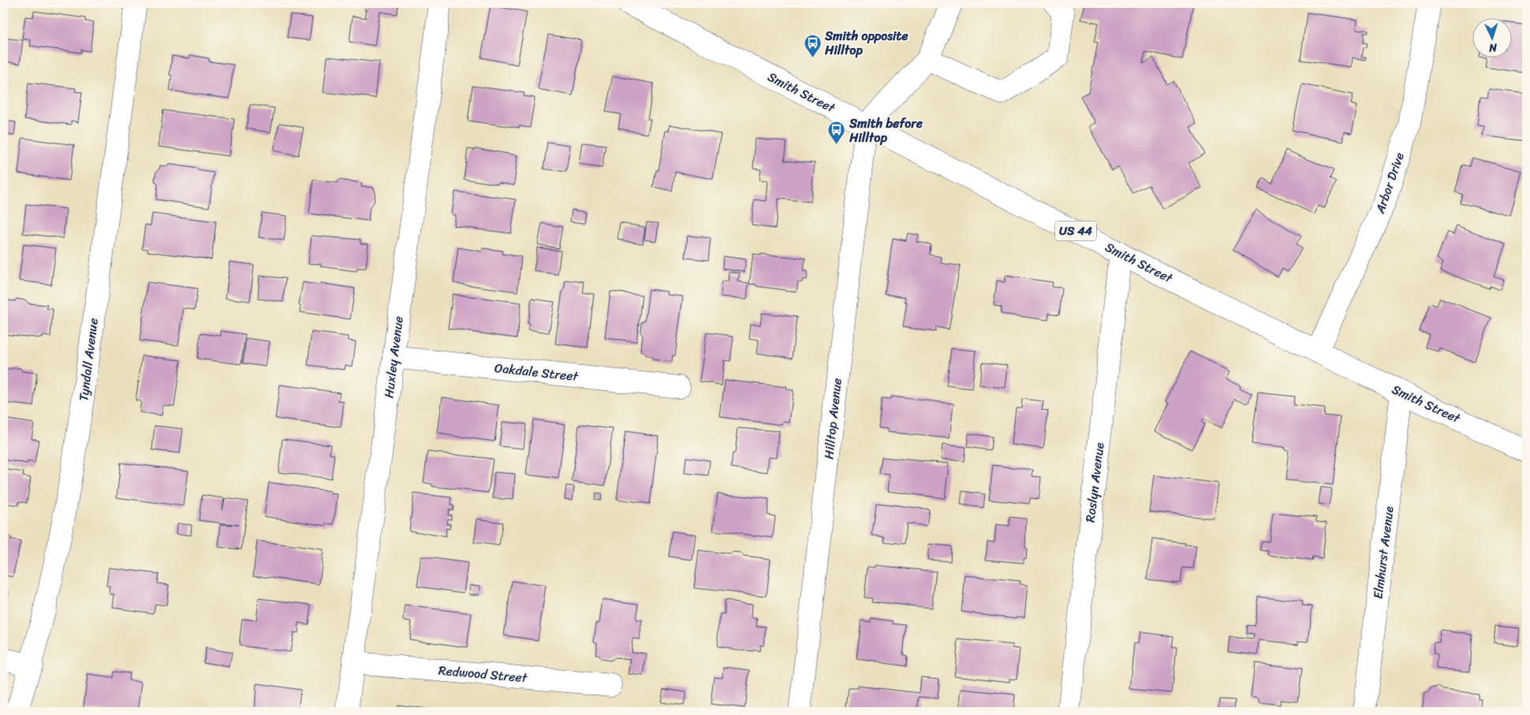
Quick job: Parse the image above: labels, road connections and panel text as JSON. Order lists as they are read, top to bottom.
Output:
{
  "streets": {
    "street": [
      "Smith Street",
      "Arbor Drive",
      "US 44",
      "Huxley Avenue",
      "Tyndall Avenue",
      "Oakdale Street",
      "Hilltop Avenue",
      "Roslyn Avenue",
      "Elmhurst Avenue",
      "Redwood Street"
    ]
  },
  "crossings": [
    ["Smith Street", "Arbor Drive"],
    ["Smith Street", "Hilltop Avenue"],
    ["Smith Street", "Roslyn Avenue"],
    ["Smith Street", "Elmhurst Avenue"],
    ["Huxley Avenue", "Oakdale Street"],
    ["Huxley Avenue", "Redwood Street"]
  ],
  "places": {
    "bus stop": ["Smith opposite Hilltop", "Smith before Hilltop"]
  },
  "north": "bottom"
}
